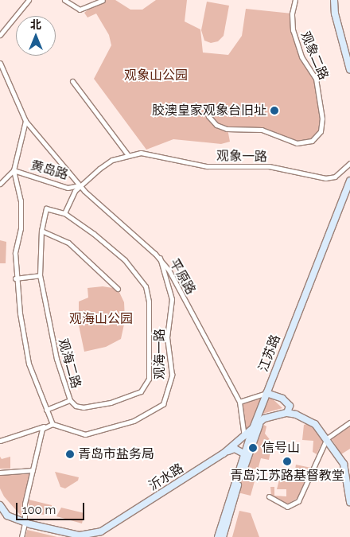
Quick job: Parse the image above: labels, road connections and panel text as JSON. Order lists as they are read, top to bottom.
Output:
{
  "streets": {
    "main road": ["江苏路", "沂水路"],
    "street": [
      "观象二路",
      "观象一路",
      "黄岛路",
      "平原路",
      "观海一路",
      "观海二路"
    ]
  },
  "crossings": [
    ["观象一路", "黄岛路"],
    ["观象一路", "平原路"],
    ["黄岛路", "平原路"],
    ["平原路", "观海一路"],
    ["平原路", "沂水路"],
    ["江苏路", "沂水路"]
  ],
  "parks": ["观象山公园", "观海山公园"],
  "places": [
    "胶澳皇家观象台旧址",
    "信号山",
    "青岛市盐务局",
    "青岛江苏路基督教堂"
  ],
  "scale_bar": "100 m",
  "north": "top"
}
